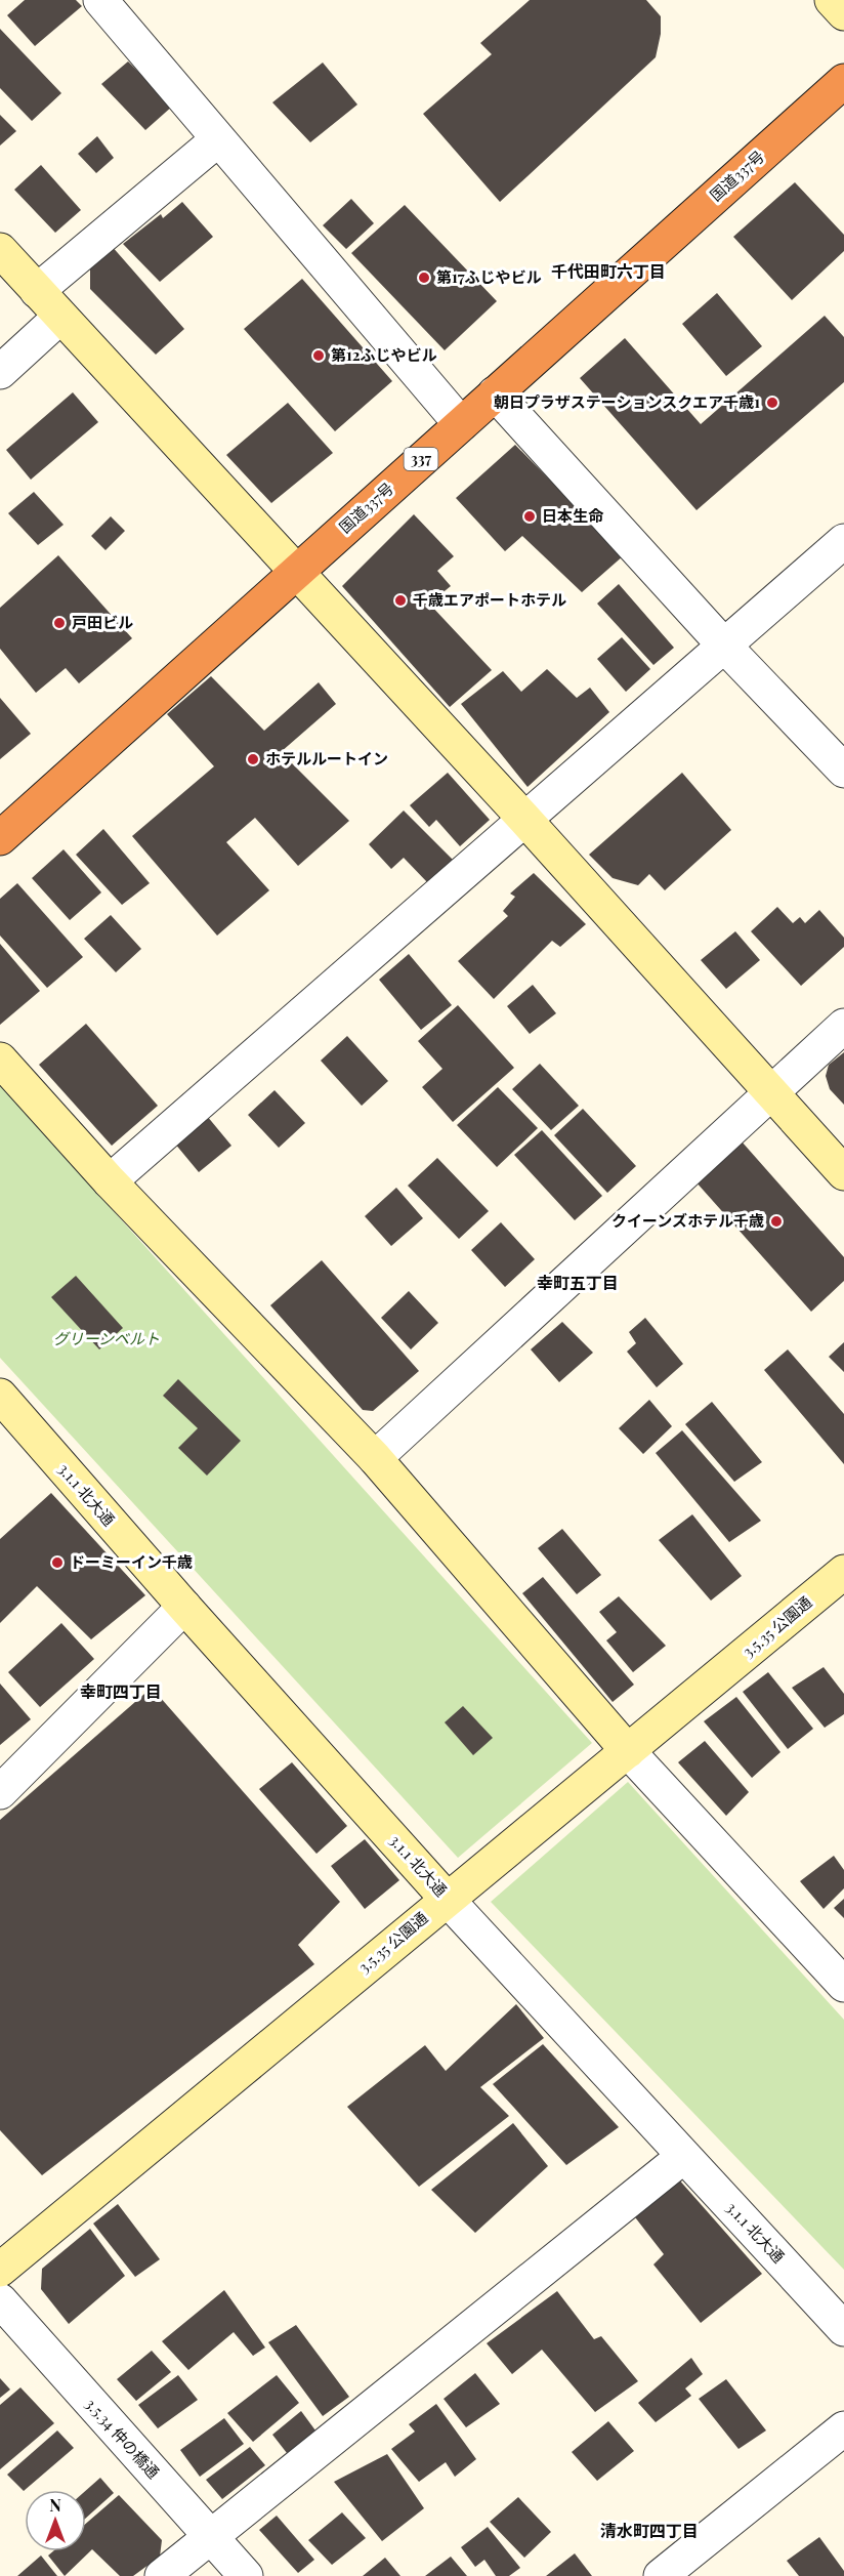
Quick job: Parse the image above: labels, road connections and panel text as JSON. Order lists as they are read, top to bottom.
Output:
{
  "streets": {
    "highway": ["国道337号", "337"],
    "street": ["3.1.1 北大通", "3.5.35 公園通", "3.5.34 仲の橋通"]
  },
  "crossings": [
    ["3.1.1 北大通", "3.5.35 公園通"]
  ],
  "districts": [
    "千代田町六丁目",
    "幸町五丁目",
    "幸町四丁目",
    "清水町四丁目"
  ],
  "parks": ["グリーンベルト"],
  "places": [
    "第17ふじやビル",
    "第12ふじやビル",
    "朝日プラザステーションスクエア千歳1",
    "日本生命",
    "千歳エアポートホテル",
    "戸田ビル",
    "ホテルルートイン",
    "クイーンズホテル千歳",
    "ドーミーイン千歳"
  ],
  "north": "top"
}
